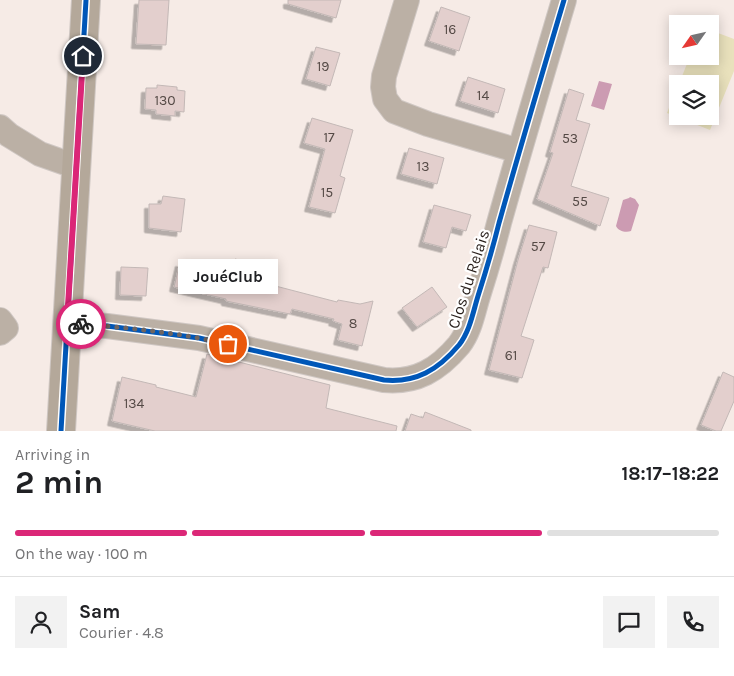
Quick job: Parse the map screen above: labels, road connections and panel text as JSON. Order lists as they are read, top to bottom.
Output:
{
  "streets": {
    "street": ["Clos du Relais"]
  },
  "places": ["JouéClub"],
  "house_numbers": [
    "16",
    "19",
    "14",
    "130",
    "17",
    "53",
    "13",
    "15",
    "55",
    "57",
    "8",
    "61",
    "134"
  ],
  "north": "bottom left",
  "page": {
    "bubble": "JouéClub",
    "heading": ["2 min", "Arriving in", "18:17–18:22"],
    "panel": ["Sam", "Courier · 4.8"],
    "bar": "On the way · 100 m"
  }
}
